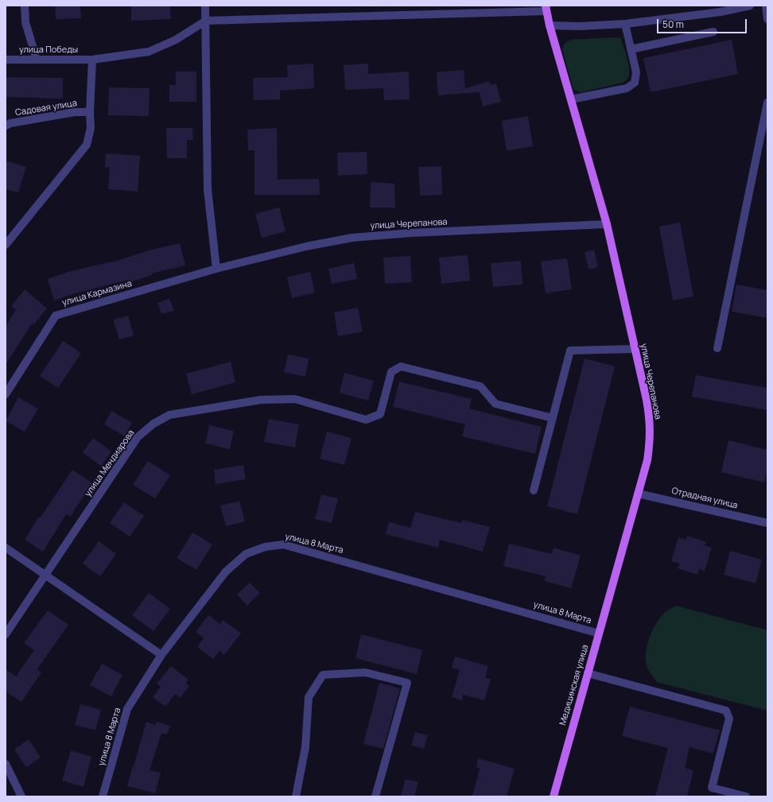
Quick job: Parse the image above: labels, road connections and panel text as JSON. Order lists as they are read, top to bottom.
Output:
{
  "streets": {
    "main road": ["улица Черепанова", "Медицинская улица"],
    "street": [
      "улица Победы",
      "Садовая улица",
      "улица Кармазина",
      "улица Мендиарова",
      "Отрадная улица",
      "улица 8 Марта"
    ]
  },
  "crossings": [
    ["улица Черепанова", "улица Кармазина"],
    ["улица Черепанова", "Отрадная улица"],
    ["улица Черепанова", "Медицинская улица"],
    ["улица 8 Марта", "Медицинская улица"]
  ],
  "scale_bar": "50 m"
}
